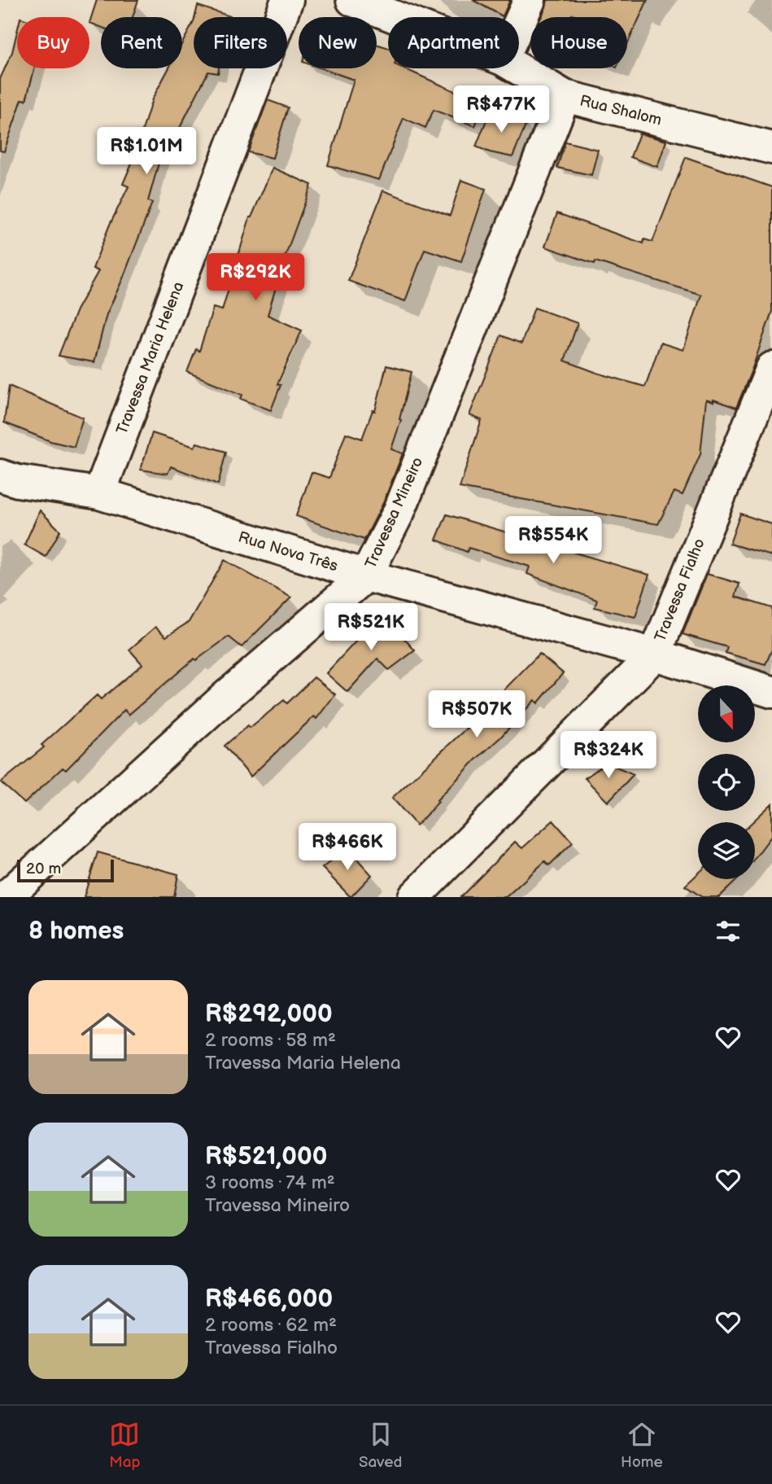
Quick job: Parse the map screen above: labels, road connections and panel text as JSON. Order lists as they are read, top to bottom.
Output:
{
  "streets": {
    "street": [
      "Rua Shalom",
      "Travessa Maria Helena",
      "Travessa Mineiro",
      "Rua Nova Três",
      "Travessa Fialho"
    ]
  },
  "crossings": [
    ["Rua Shalom", "Travessa Mineiro"],
    ["Travessa Maria Helena", "Rua Nova Três"],
    ["Travessa Mineiro", "Rua Nova Três"],
    ["Rua Nova Três", "Travessa Fialho"]
  ],
  "scale_bar": "20 m",
  "north": "bottom",
  "page": {
    "chip": [
      "Buy",
      "Rent",
      "Filters",
      "New",
      "Apartment",
      "House"
    ],
    "price": [
      "R$477K",
      "R$1.01M",
      "R$292K",
      "R$554K",
      "R$521K",
      "R$507K",
      "R$324K",
      "R$466K"
    ],
    "scale": "20 m",
    "heading": "8 homes",
    "list": [
      {
        "name": "R$292,000",
        "note": "2 rooms · 58 m² · Travessa Maria Helena"
      },
      {
        "name": "R$521,000",
        "note": "3 rooms · 74 m² · Travessa Mineiro"
      },
      {
        "name": "R$466,000",
        "note": "2 rooms · 62 m² · Travessa Fialho"
      }
    ],
    "tabs": ["Map", "Saved", "Home"]
  }
}
